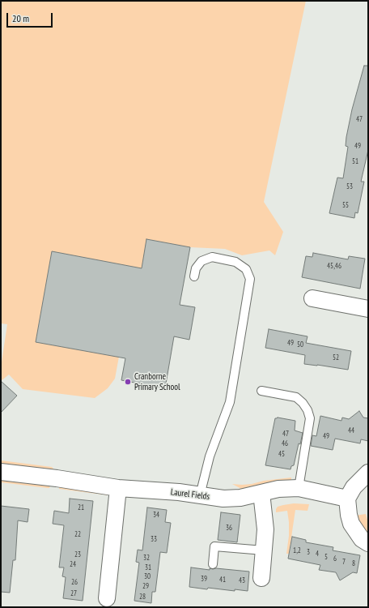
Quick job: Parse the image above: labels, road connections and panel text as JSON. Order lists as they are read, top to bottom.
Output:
{
  "streets": {
    "street": ["Laurel Fields"]
  },
  "places": ["Cranborne Primary School"],
  "house_numbers": [
    "47",
    "49",
    "51",
    "53",
    "55",
    "45,46",
    "49",
    "50",
    "52",
    "44",
    "47",
    "49",
    "46",
    "45",
    "21",
    "34",
    "36",
    "22",
    "33",
    "1,2",
    "3",
    "4",
    "23",
    "5",
    "32",
    "6",
    "7",
    "8",
    "24",
    "31",
    "30",
    "39",
    "41",
    "43",
    "26",
    "29",
    "27",
    "28"
  ],
  "scale_bar": "20 m"
}
